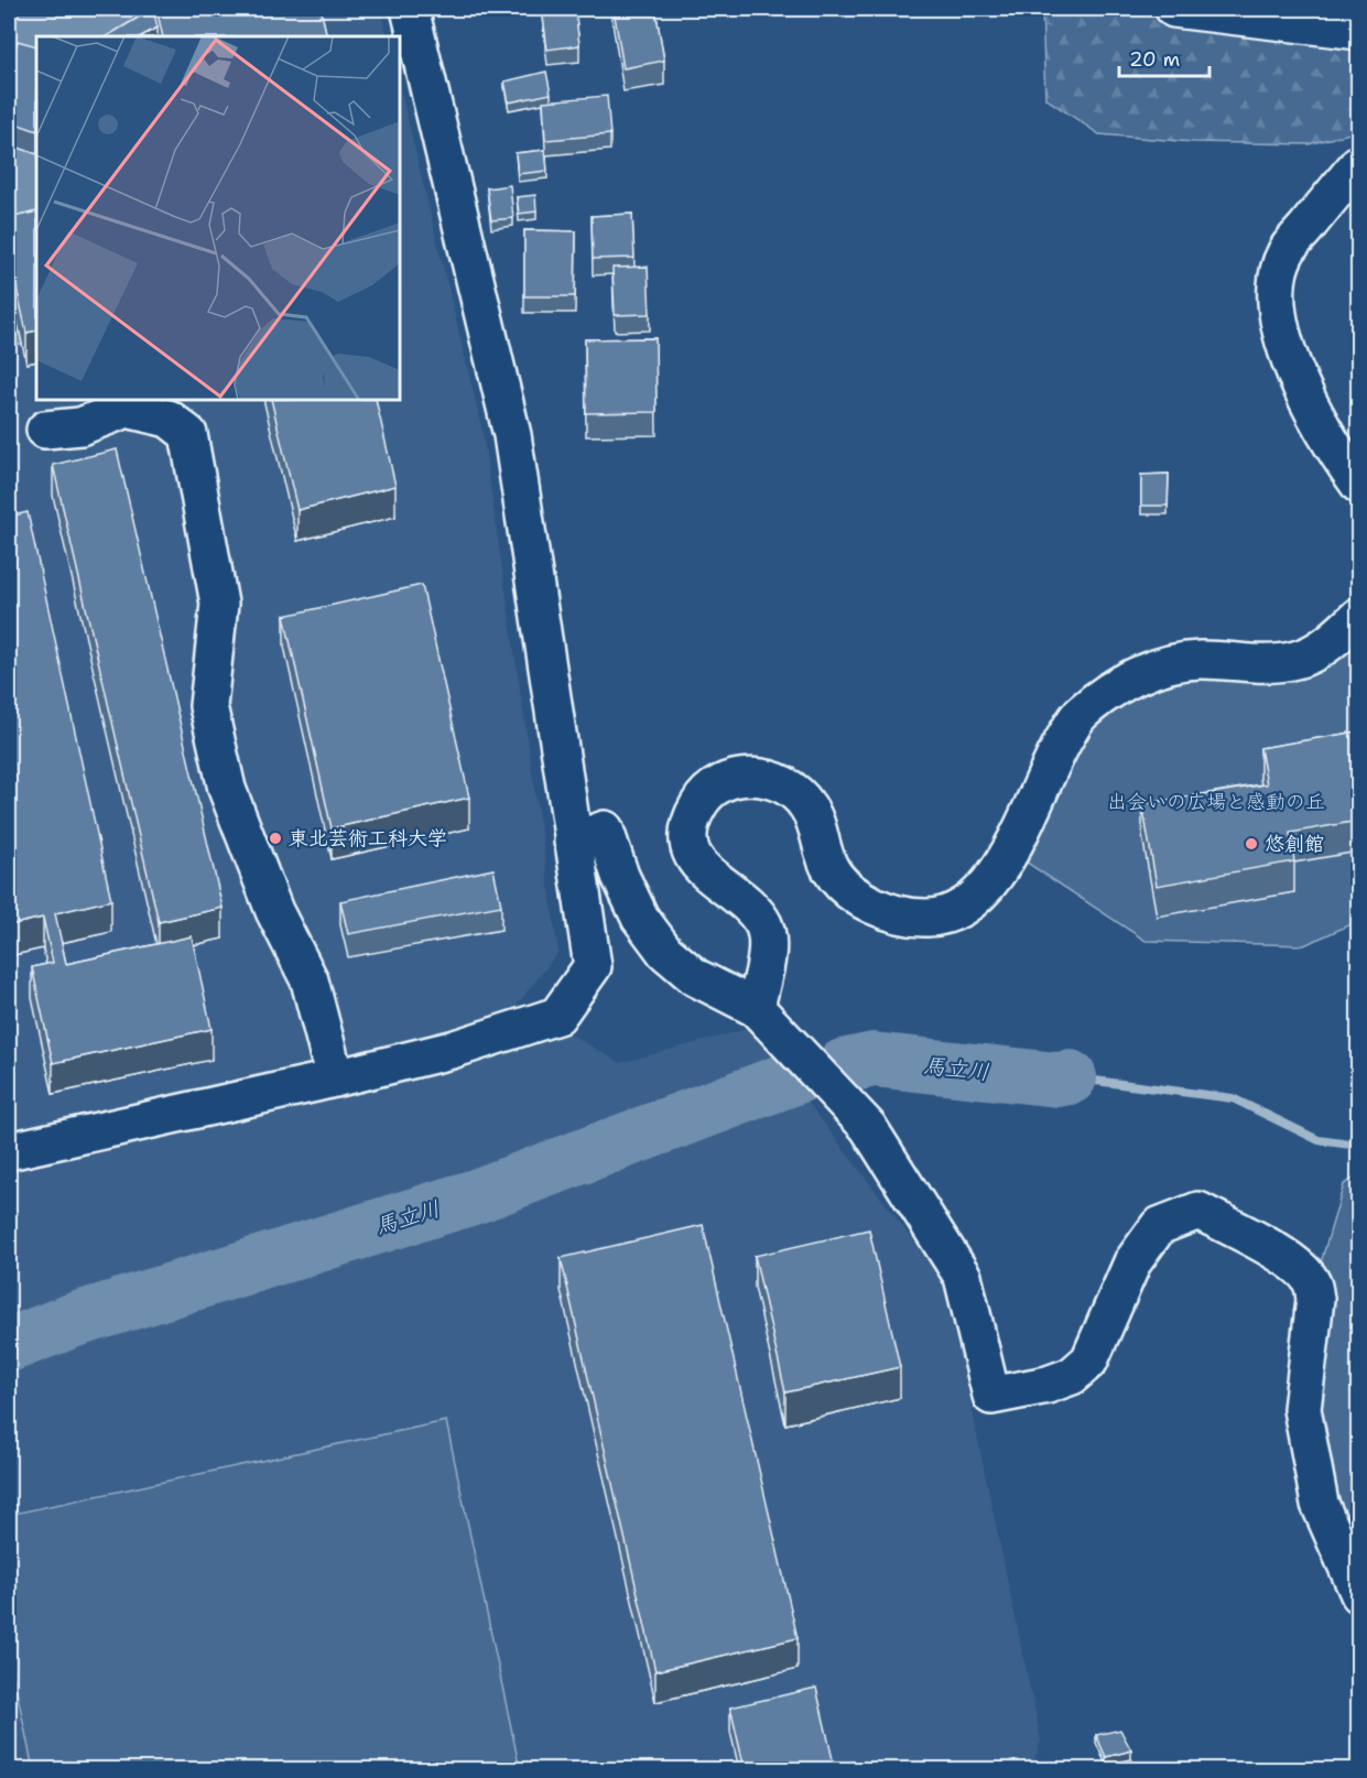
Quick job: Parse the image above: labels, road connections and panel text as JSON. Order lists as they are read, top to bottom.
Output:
{
  "water": ["馬立川"],
  "parks": ["出会いの広場と感動の丘"],
  "places": ["東北芸術工科大学", "悠創館"],
  "scale_bar": "20 m"
}
